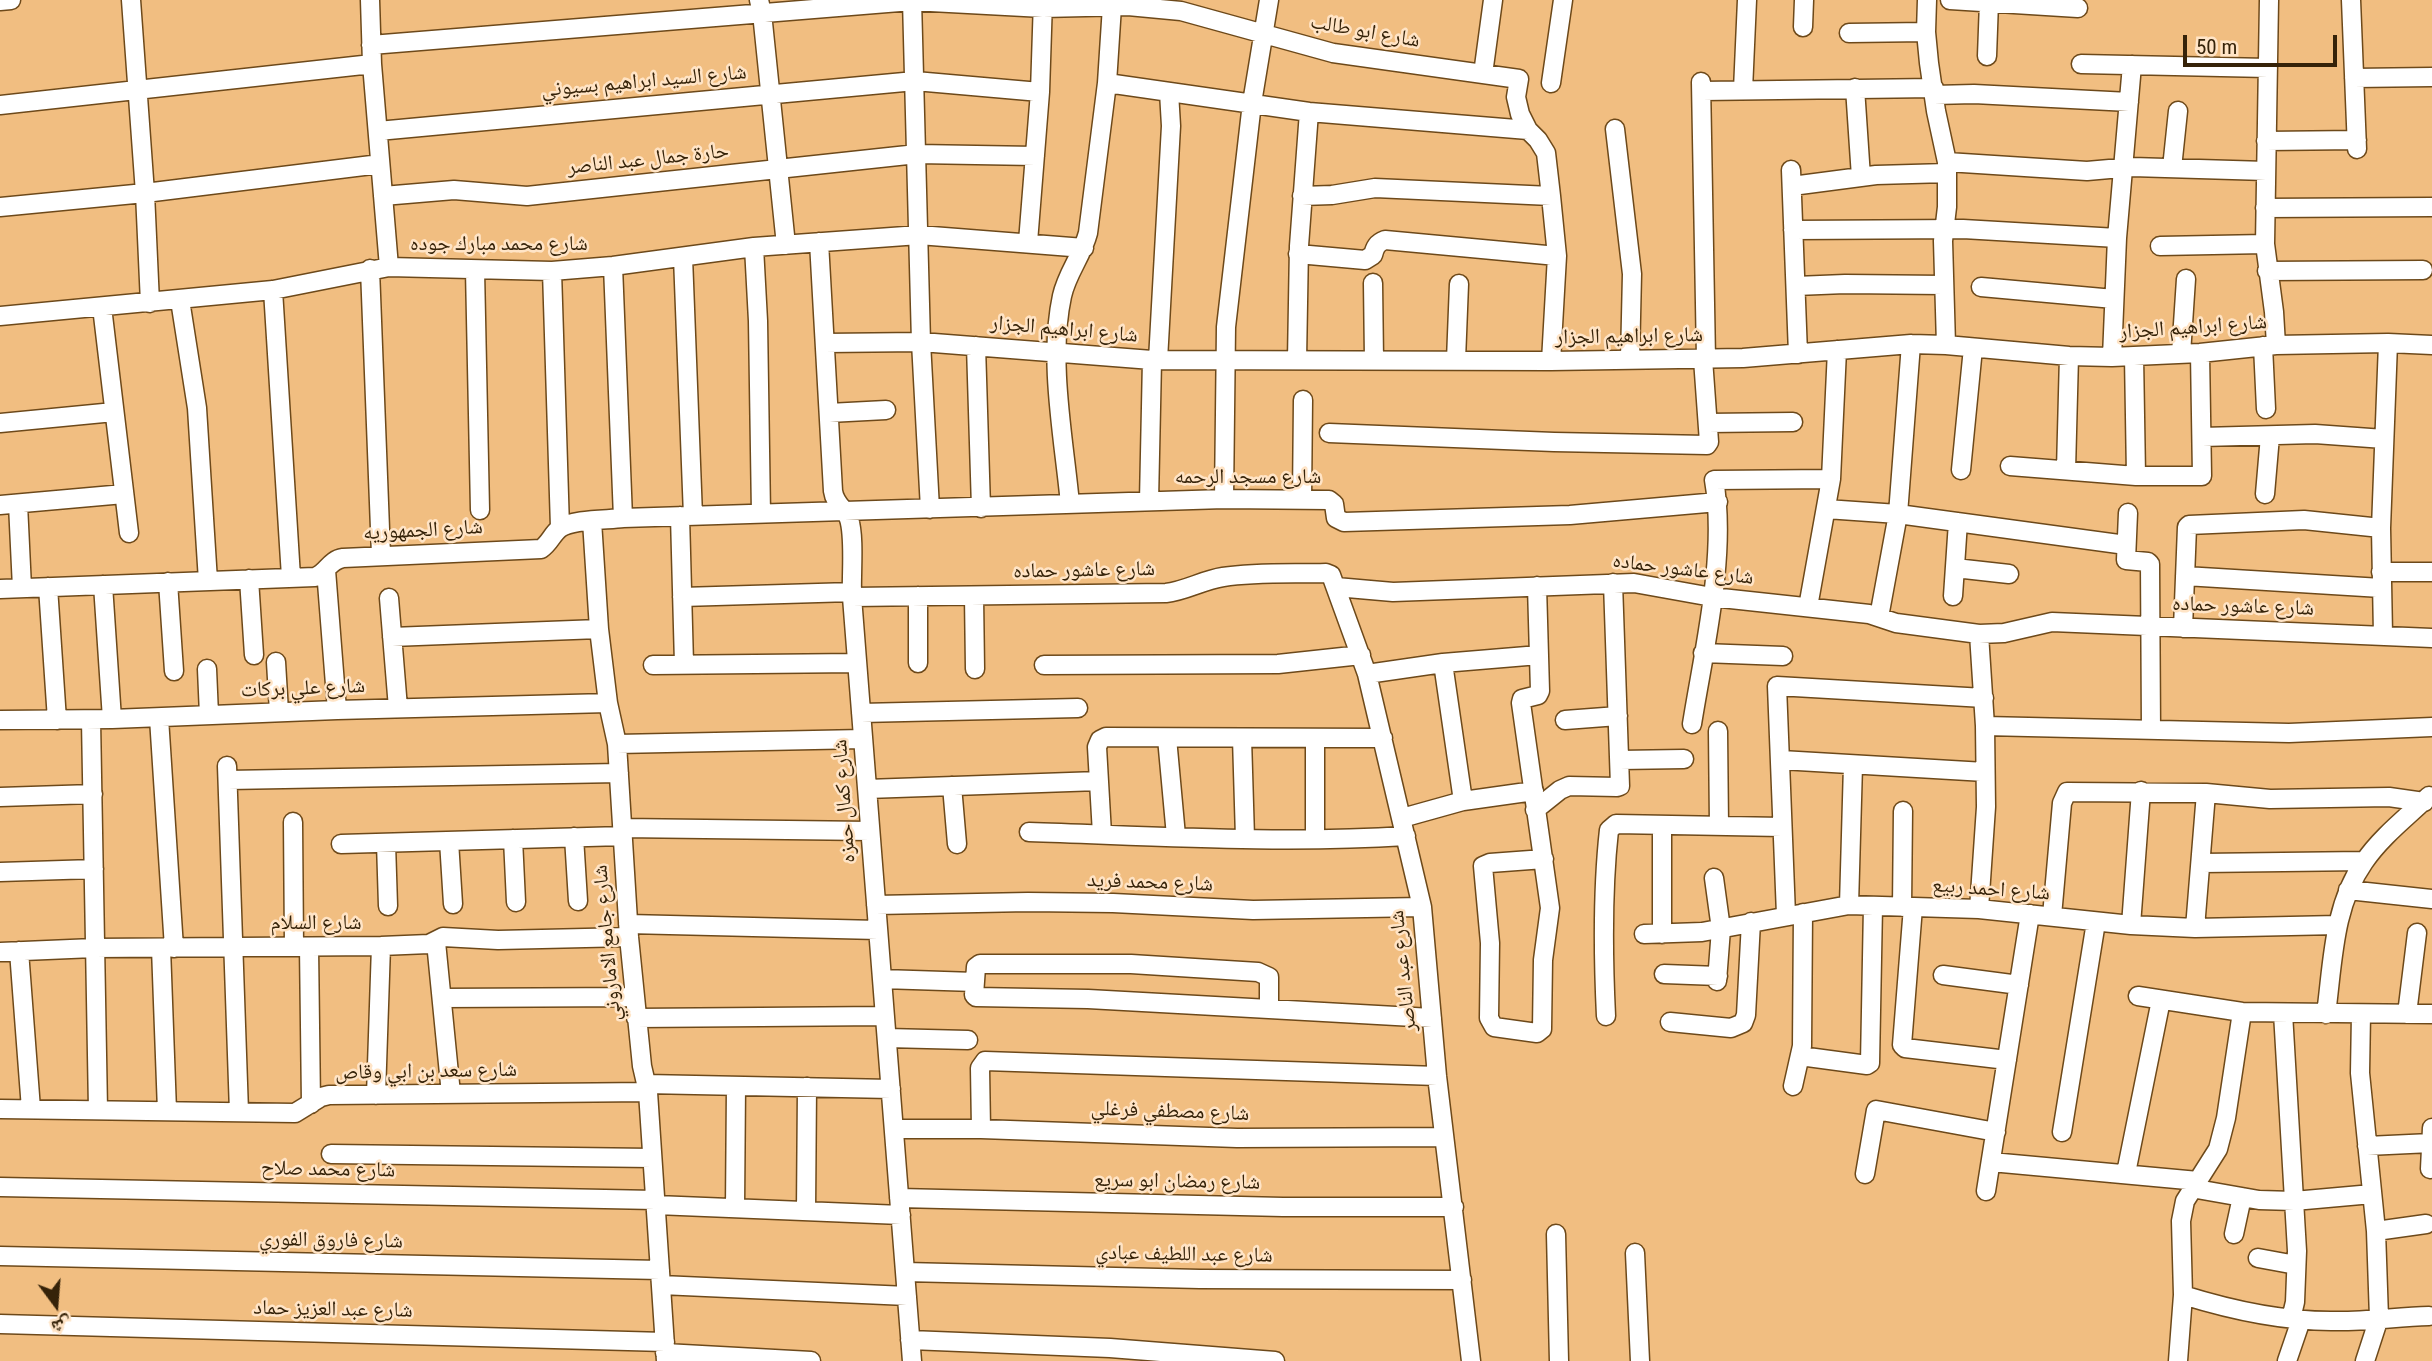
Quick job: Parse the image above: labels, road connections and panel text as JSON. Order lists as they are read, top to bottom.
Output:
{
  "streets": {
    "street": [
      "شارع ابو طالب",
      "شارع السيد ابراهيم بسيوني",
      "حارة جمال عبد الناصر",
      "شارع محمد مبارك جوده",
      "شارع ابراهيم الجزار",
      "شارع مسجد الرحمه",
      "شارع الجمهوريه",
      "شارع عاشور حماده",
      "شارع علي بركات",
      "شارع كمال حمزه",
      "شارع محمد فريد",
      "شارع احمد ربيع",
      "شارع السلام",
      "شارع جامع الاماروني",
      "شارع عبد الناصر",
      "شارع سعد بن ابي وقاص",
      "شارع مصطفي فرغلي",
      "شارع محمد صلاح",
      "شارع رمضان ابو سريع",
      "شارع فاروق الفوري",
      "شارع عبد اللطيف عبادي",
      "شارع عبد العزيز حماد"
    ]
  },
  "crossings": [
    ["شارع محمد مبارك جوده", "شارع كمال حمزه"],
    ["شارع ابراهيم الجزار", "شارع كمال حمزه"],
    ["شارع مسجد الرحمه", "شارع الجمهوريه"],
    ["شارع مسجد الرحمه", "شارع كمال حمزه"],
    ["شارع الجمهوريه", "شارع كمال حمزه"],
    ["شارع الجمهوريه", "شارع جامع الاماروني"],
    ["شارع عاشور حماده", "شارع كمال حمزه"],
    ["شارع عاشور حماده", "شارع عبد الناصر"],
    ["شارع علي بركات", "شارع جامع الاماروني"],
    ["شارع كمال حمزه", "شارع محمد فريد"],
    ["شارع كمال حمزه", "شارع السلام"],
    ["شارع كمال حمزه", "شارع سعد بن ابي وقاص"],
    ["شارع كمال حمزه", "شارع مصطفي فرغلي"],
    ["شارع كمال حمزه", "شارع رمضان ابو سريع"],
    ["شارع كمال حمزه", "شارع فاروق الفوري"],
    ["شارع كمال حمزه", "شارع عبد اللطيف عبادي"],
    ["شارع محمد فريد", "شارع عبد الناصر"],
    ["شارع السلام", "شارع جامع الاماروني"],
    ["شارع جامع الاماروني", "شارع سعد بن ابي وقاص"],
    ["شارع جامع الاماروني", "شارع محمد صلاح"],
    ["شارع جامع الاماروني", "شارع فاروق الفوري"],
    ["شارع جامع الاماروني", "شارع عبد العزيز حماد"],
    ["شارع عبد الناصر", "شارع مصطفي فرغلي"],
    ["شارع عبد الناصر", "شارع رمضان ابو سريع"],
    ["شارع عبد الناصر", "شارع عبد اللطيف عبادي"],
    ["شارع محمد صلاح", "شارع رمضان ابو سريع"]
  ],
  "scale_bar": "50 m",
  "north": "bottom"
}
